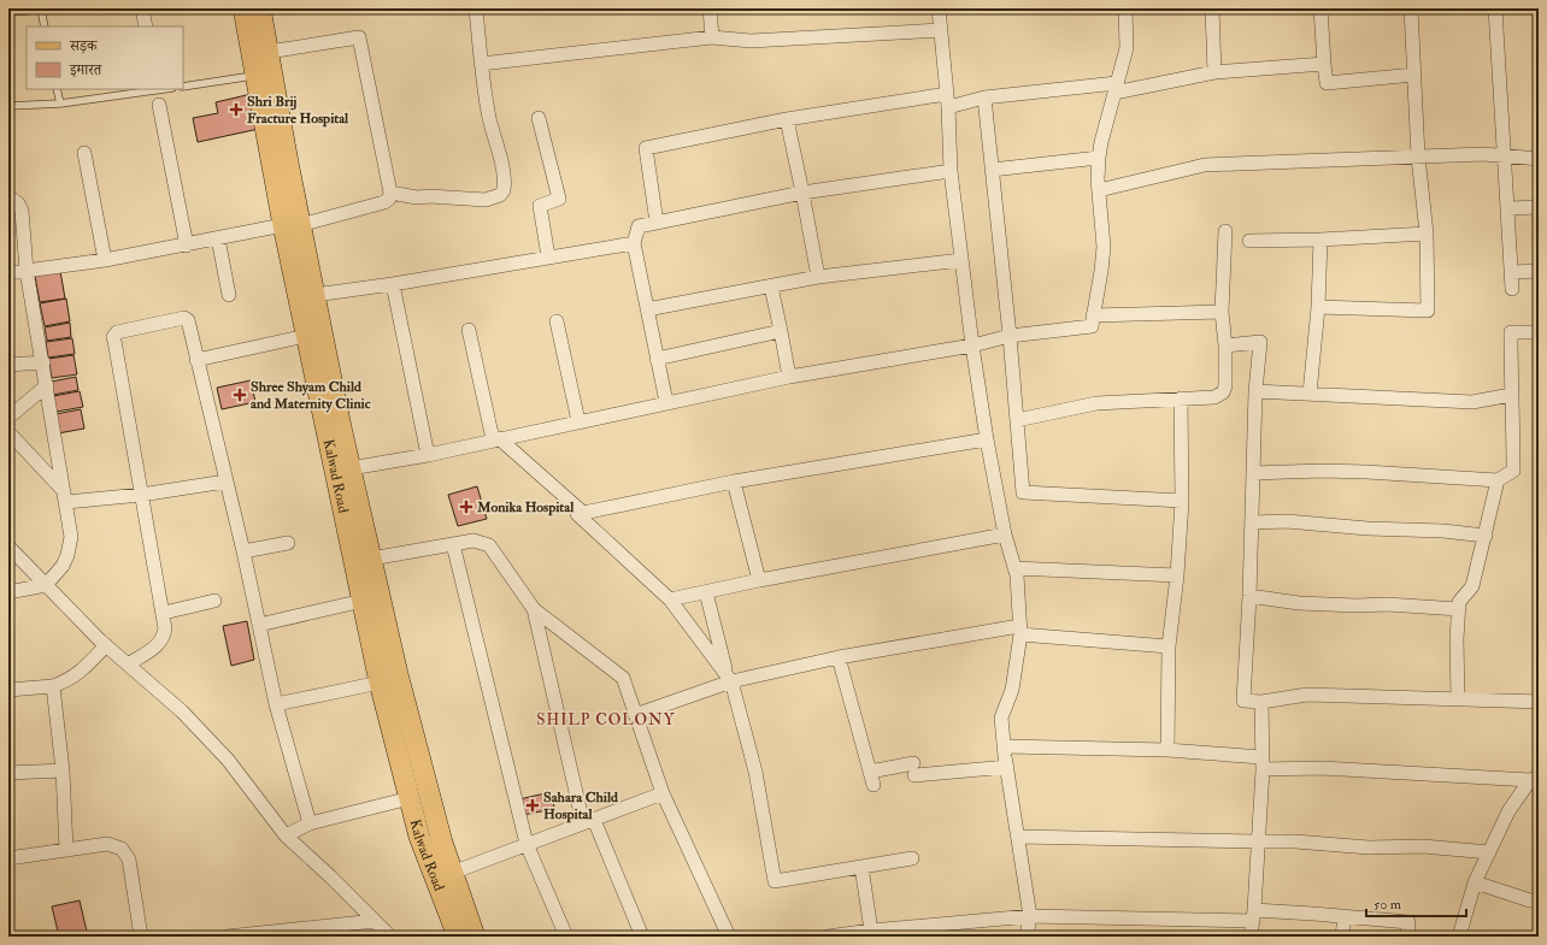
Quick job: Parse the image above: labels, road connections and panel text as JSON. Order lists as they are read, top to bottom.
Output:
{
  "streets": {
    "main road": ["Kalwad Road"]
  },
  "districts": ["SHILP COLONY"],
  "places": {
    "health": [
      "Shri Brij Fracture Hospital",
      "Shree Shyam Child and Maternity Clinic",
      "Monika Hospital",
      "Sahara Child Hospital"
    ]
  },
  "legend": ["सड़क", "इमारत"],
  "scale_bar": "50 m"
}
